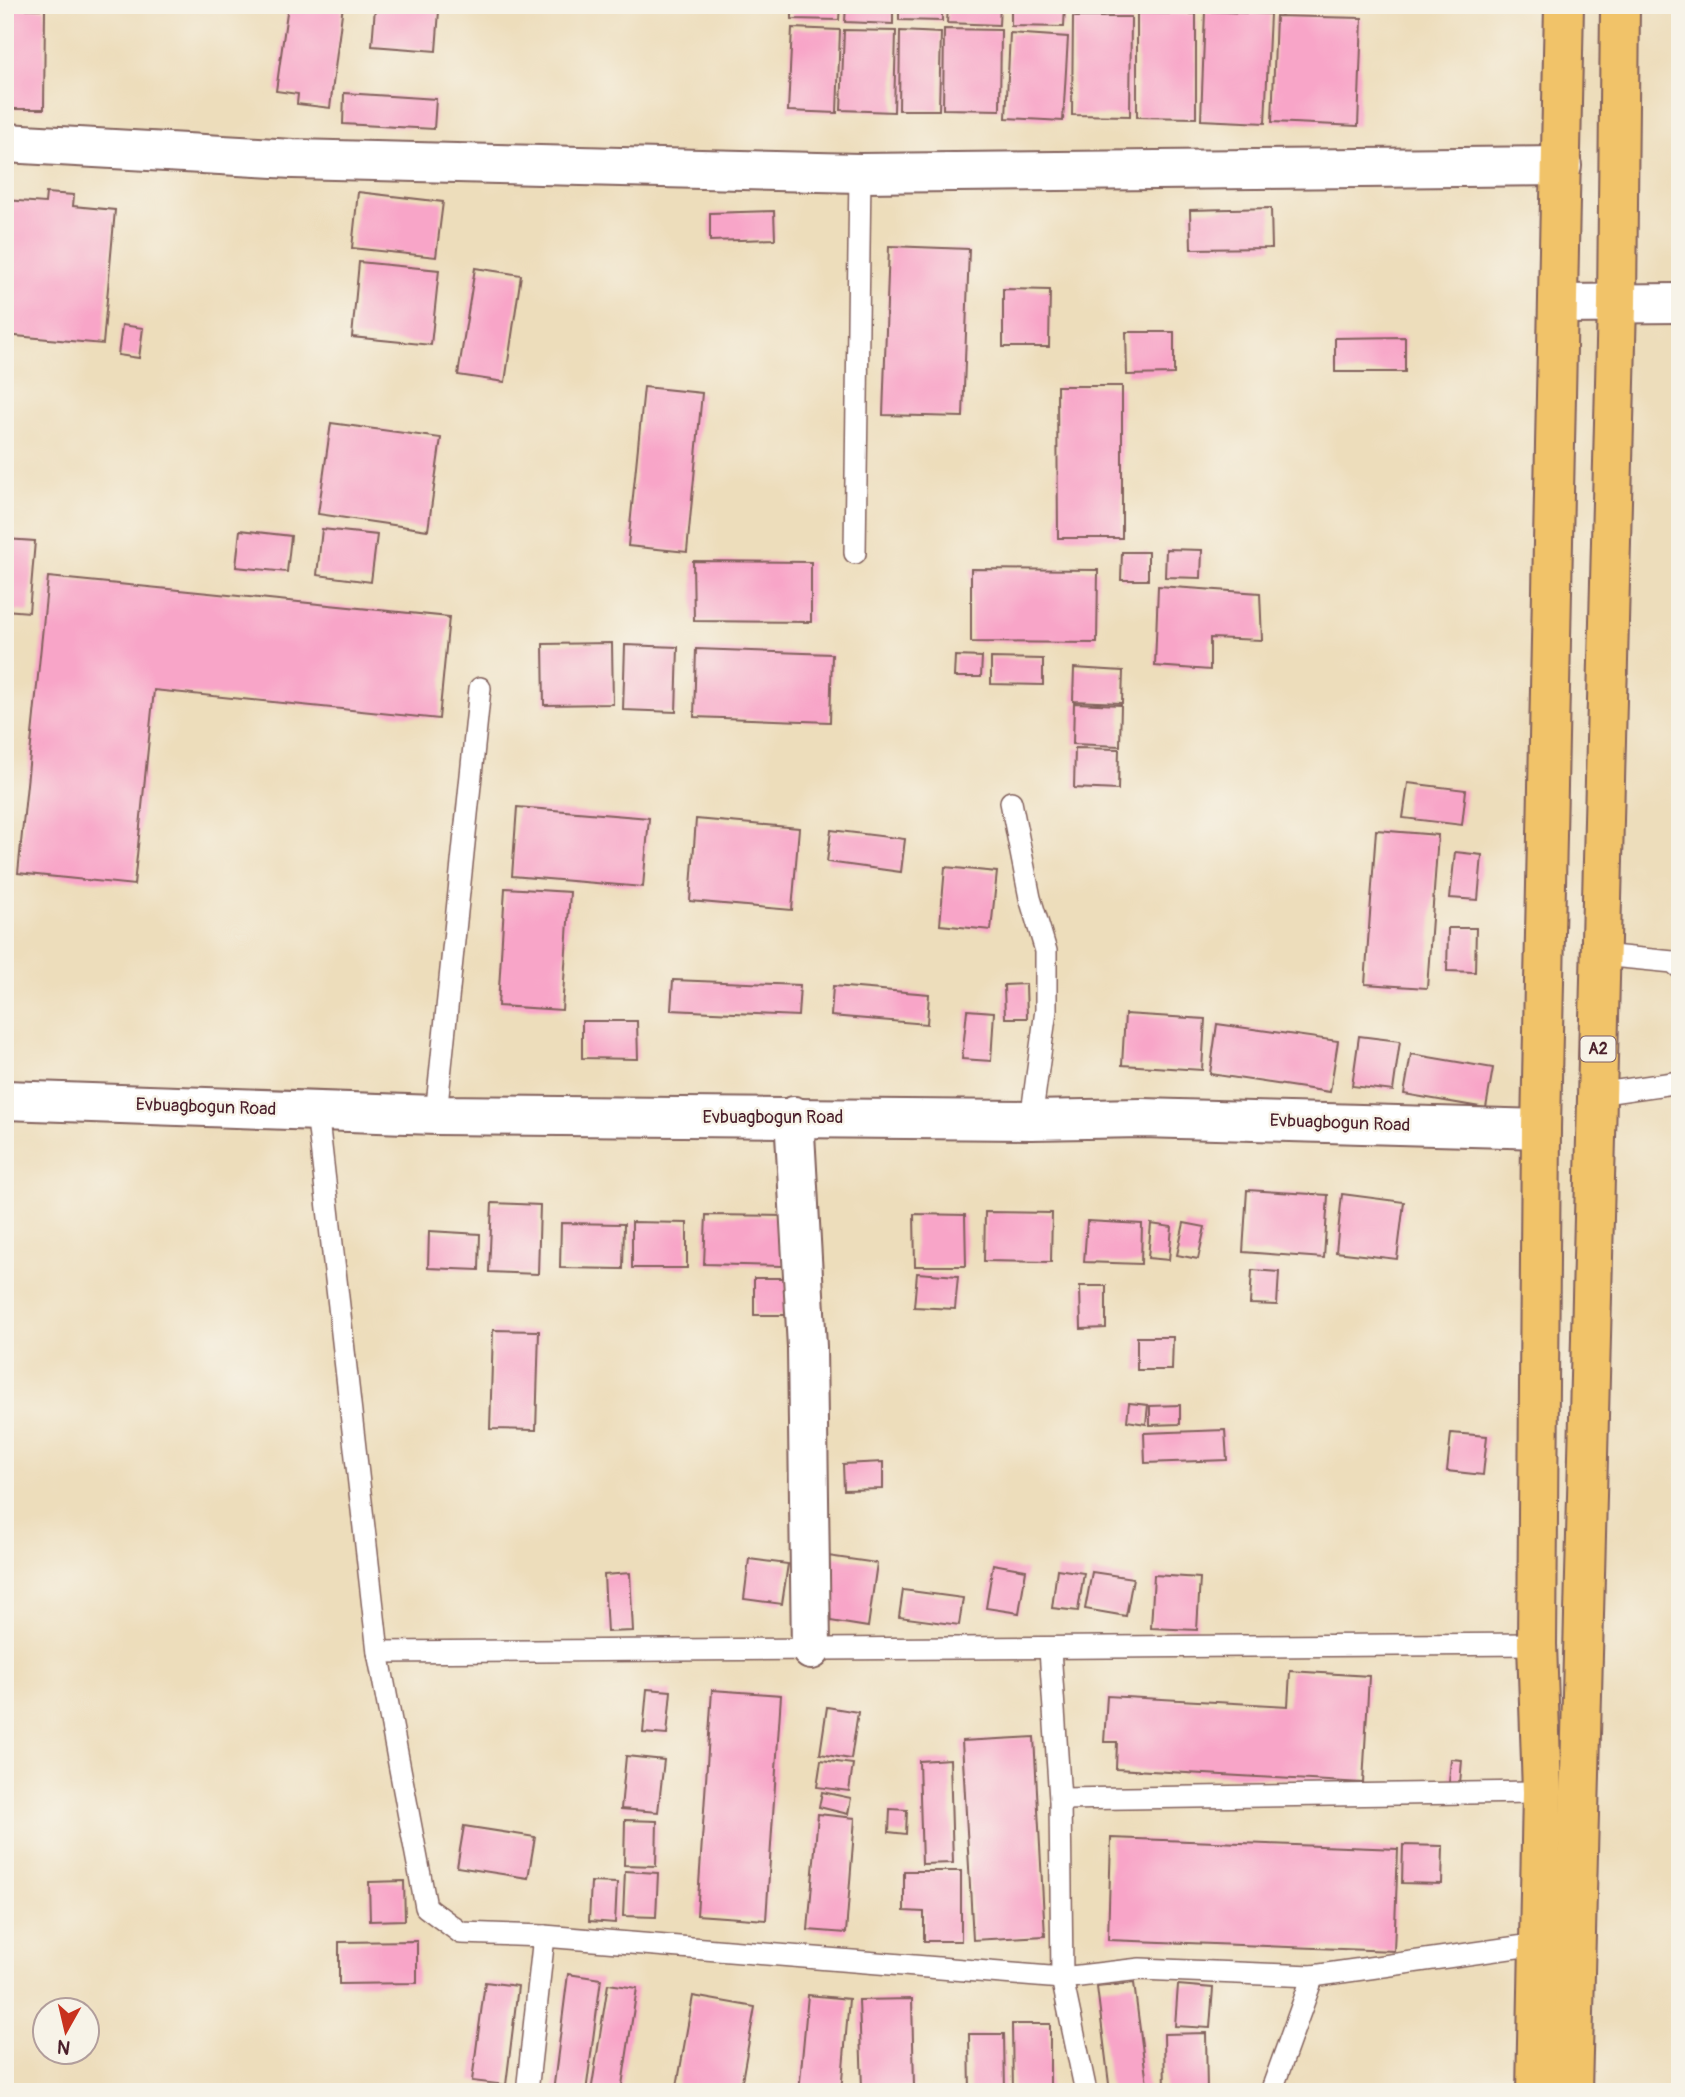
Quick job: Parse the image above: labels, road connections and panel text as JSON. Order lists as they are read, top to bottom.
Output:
{
  "streets": {
    "highway": ["A2"],
    "street": ["Evbuagbogun Road"]
  },
  "north": "bottom"
}
